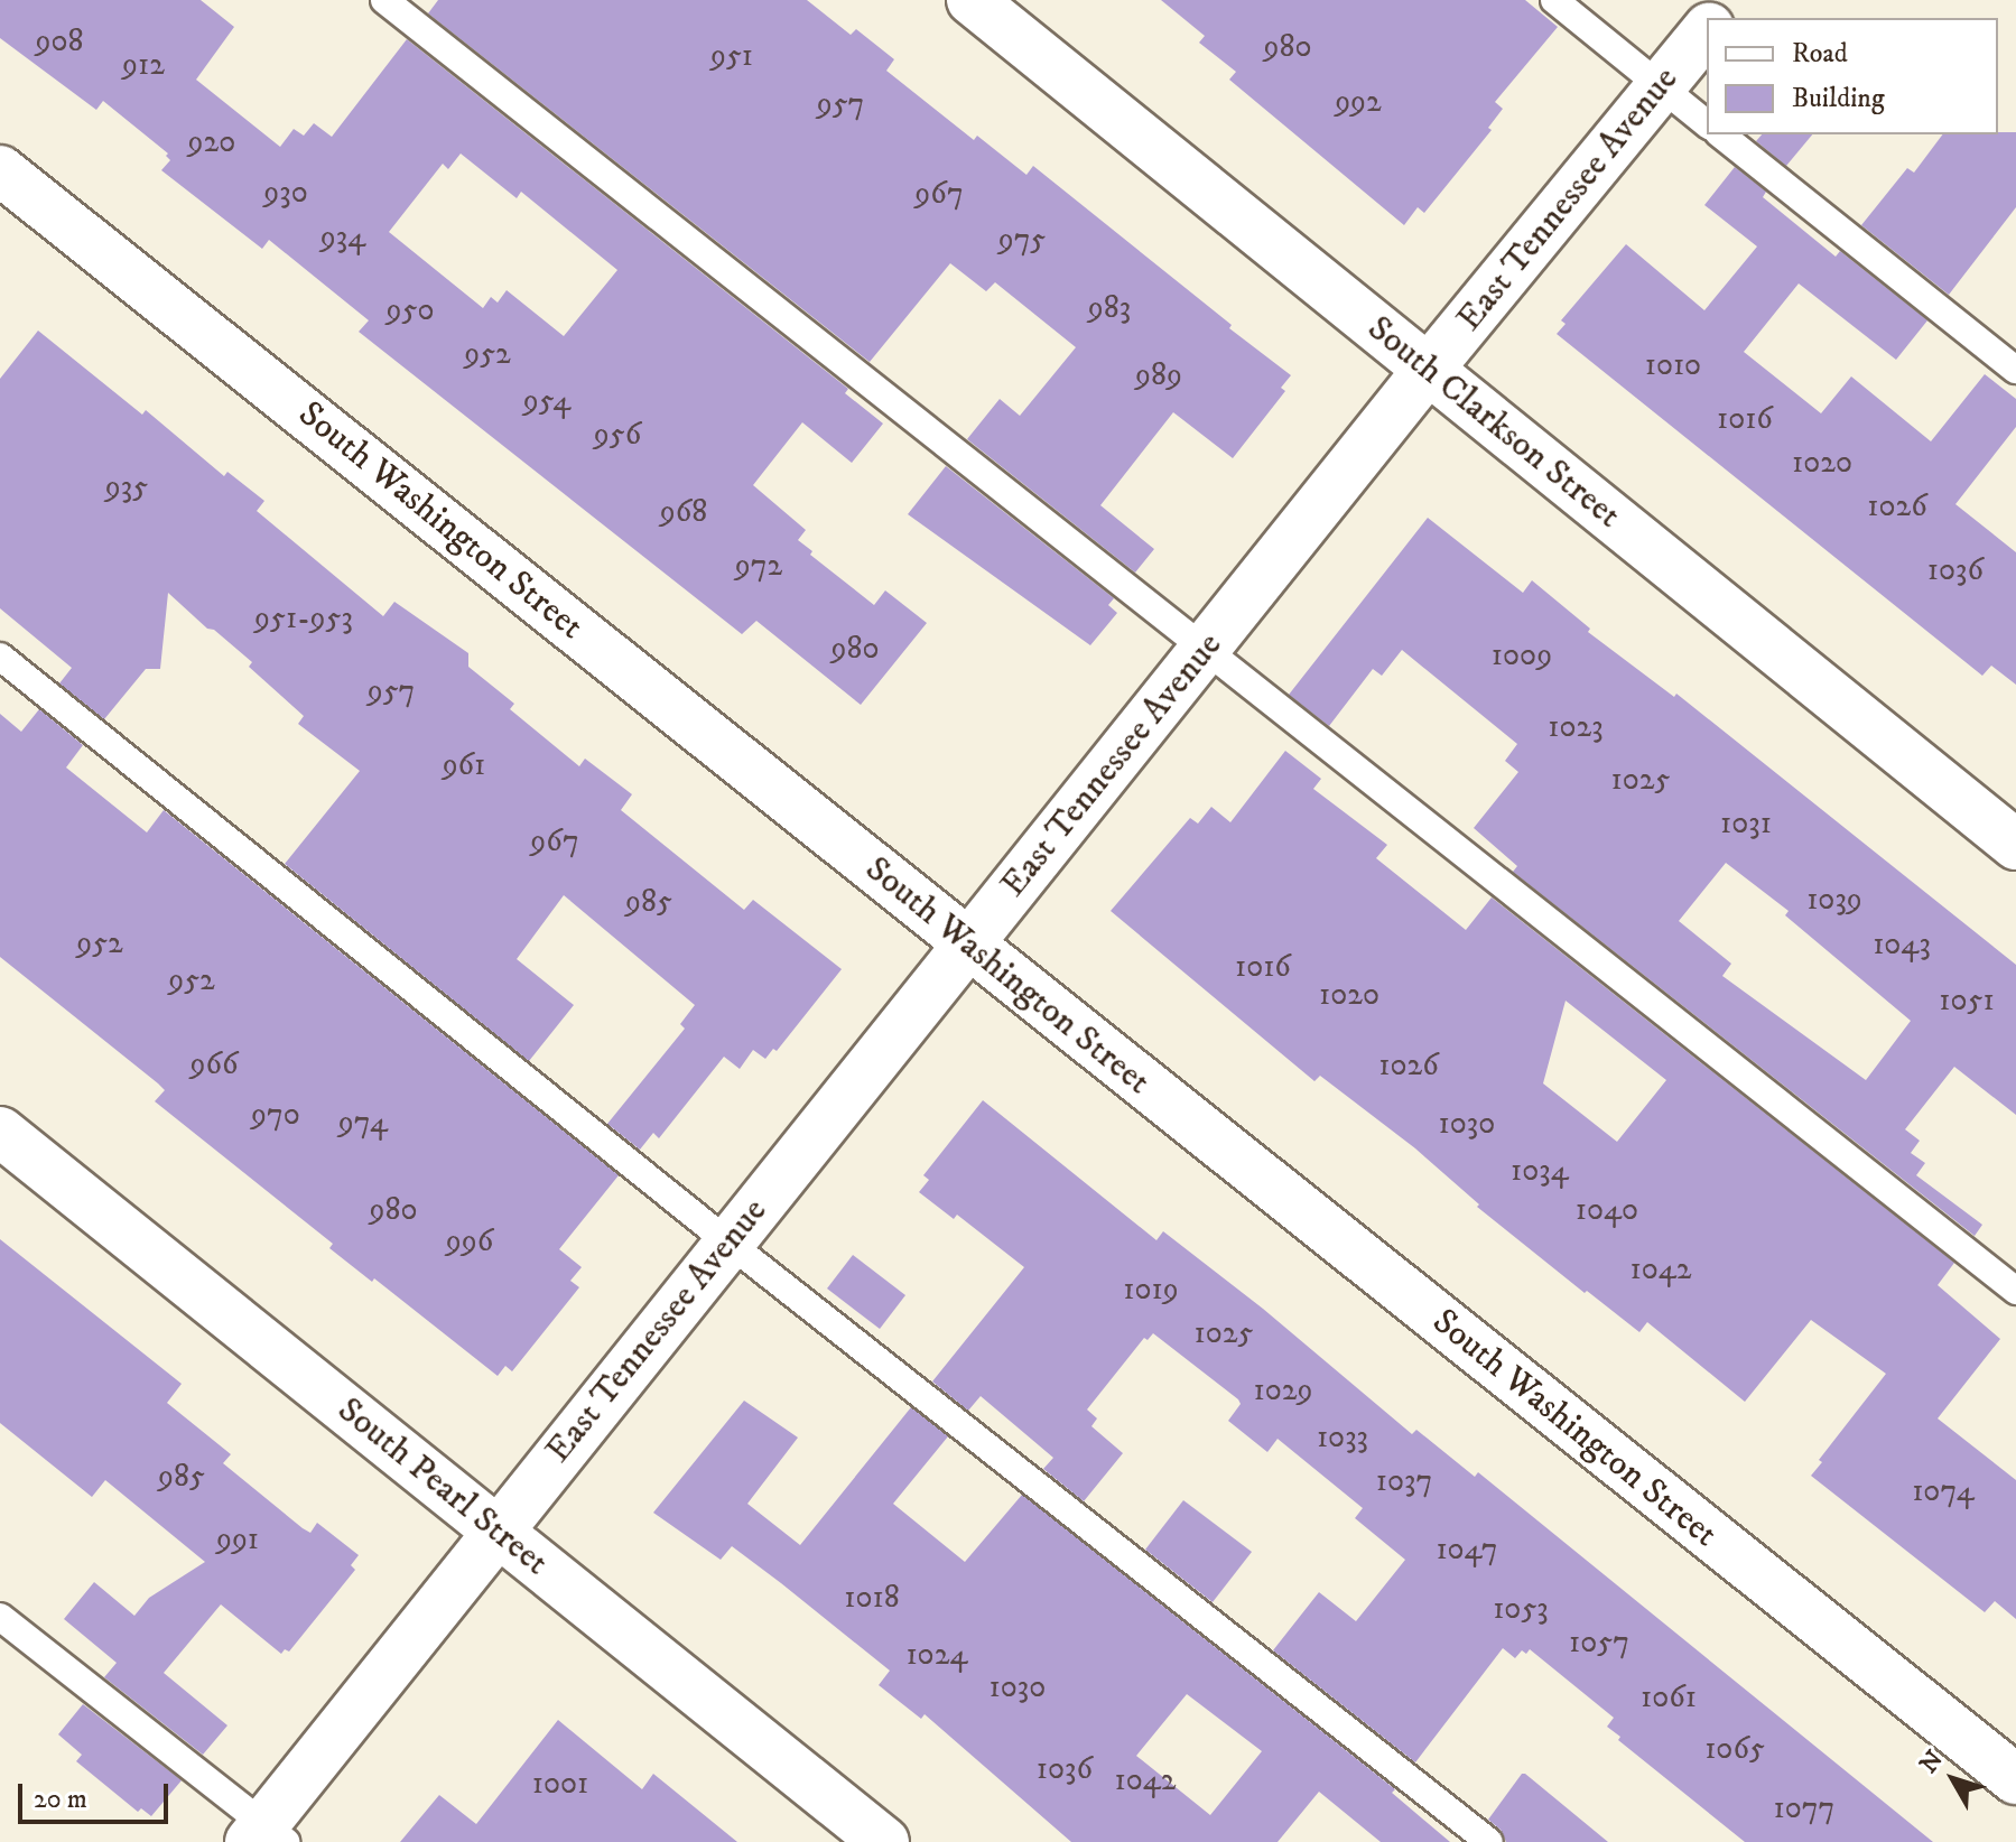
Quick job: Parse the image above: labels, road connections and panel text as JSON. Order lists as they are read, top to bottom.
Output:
{
  "streets": {
    "street": [
      "East Tennessee Avenue",
      "South Clarkson Street",
      "South Washington Street",
      "South Pearl Street"
    ]
  },
  "crossings": [
    ["East Tennessee Avenue", "South Clarkson Street"],
    ["East Tennessee Avenue", "South Washington Street"],
    ["East Tennessee Avenue", "South Pearl Street"]
  ],
  "house_numbers": [
    "908",
    "980",
    "951",
    "912",
    "992",
    "957",
    "920",
    "930",
    "967",
    "934",
    "975",
    "983",
    "950",
    "952",
    "1010",
    "989",
    "954",
    "1016",
    "956",
    "1020",
    "935",
    "1026",
    "968",
    "972",
    "1036",
    "951-953",
    "980",
    "1009",
    "957",
    "1023",
    "961",
    "1025",
    "1031",
    "967",
    "1039",
    "985",
    "952",
    "1043",
    "1016",
    "952",
    "1020",
    "1051",
    "966",
    "1026",
    "970",
    "974",
    "1030",
    "1034",
    "980",
    "1040",
    "996",
    "1042",
    "1019",
    "1025",
    "1029",
    "1033",
    "985",
    "1037",
    "1074",
    "991",
    "1047",
    "1018",
    "1053",
    "1057",
    "1024",
    "1030",
    "1061",
    "1065",
    "1036",
    "1042",
    "1001",
    "1077"
  ],
  "legend": ["Road", "Building"],
  "scale_bar": "20 m",
  "north": "top left"
}
